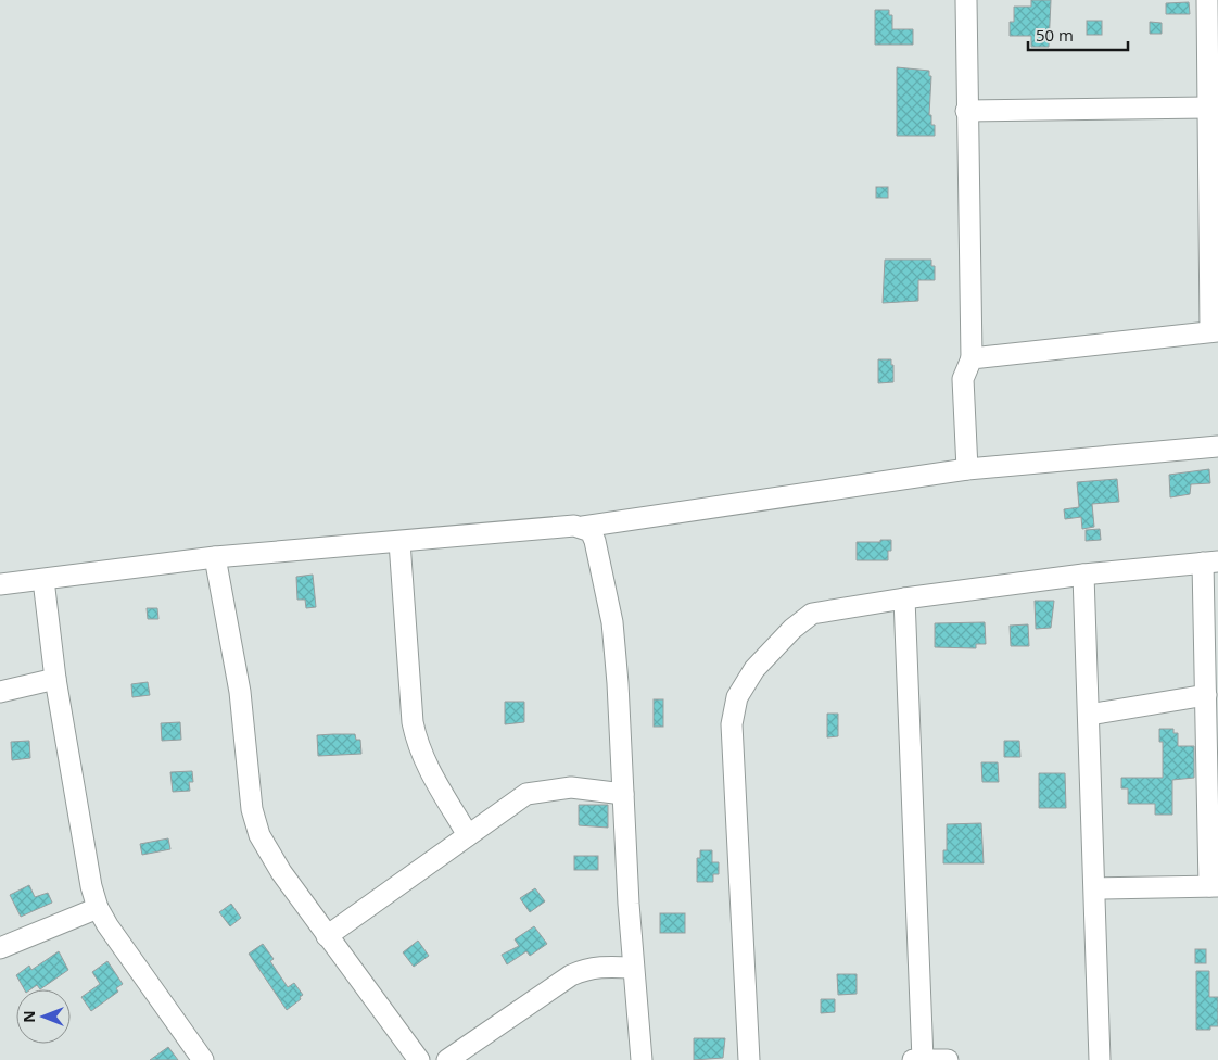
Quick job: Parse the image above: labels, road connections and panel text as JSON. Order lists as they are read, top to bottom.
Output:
{
  "scale_bar": "50 m",
  "north": "left"
}
